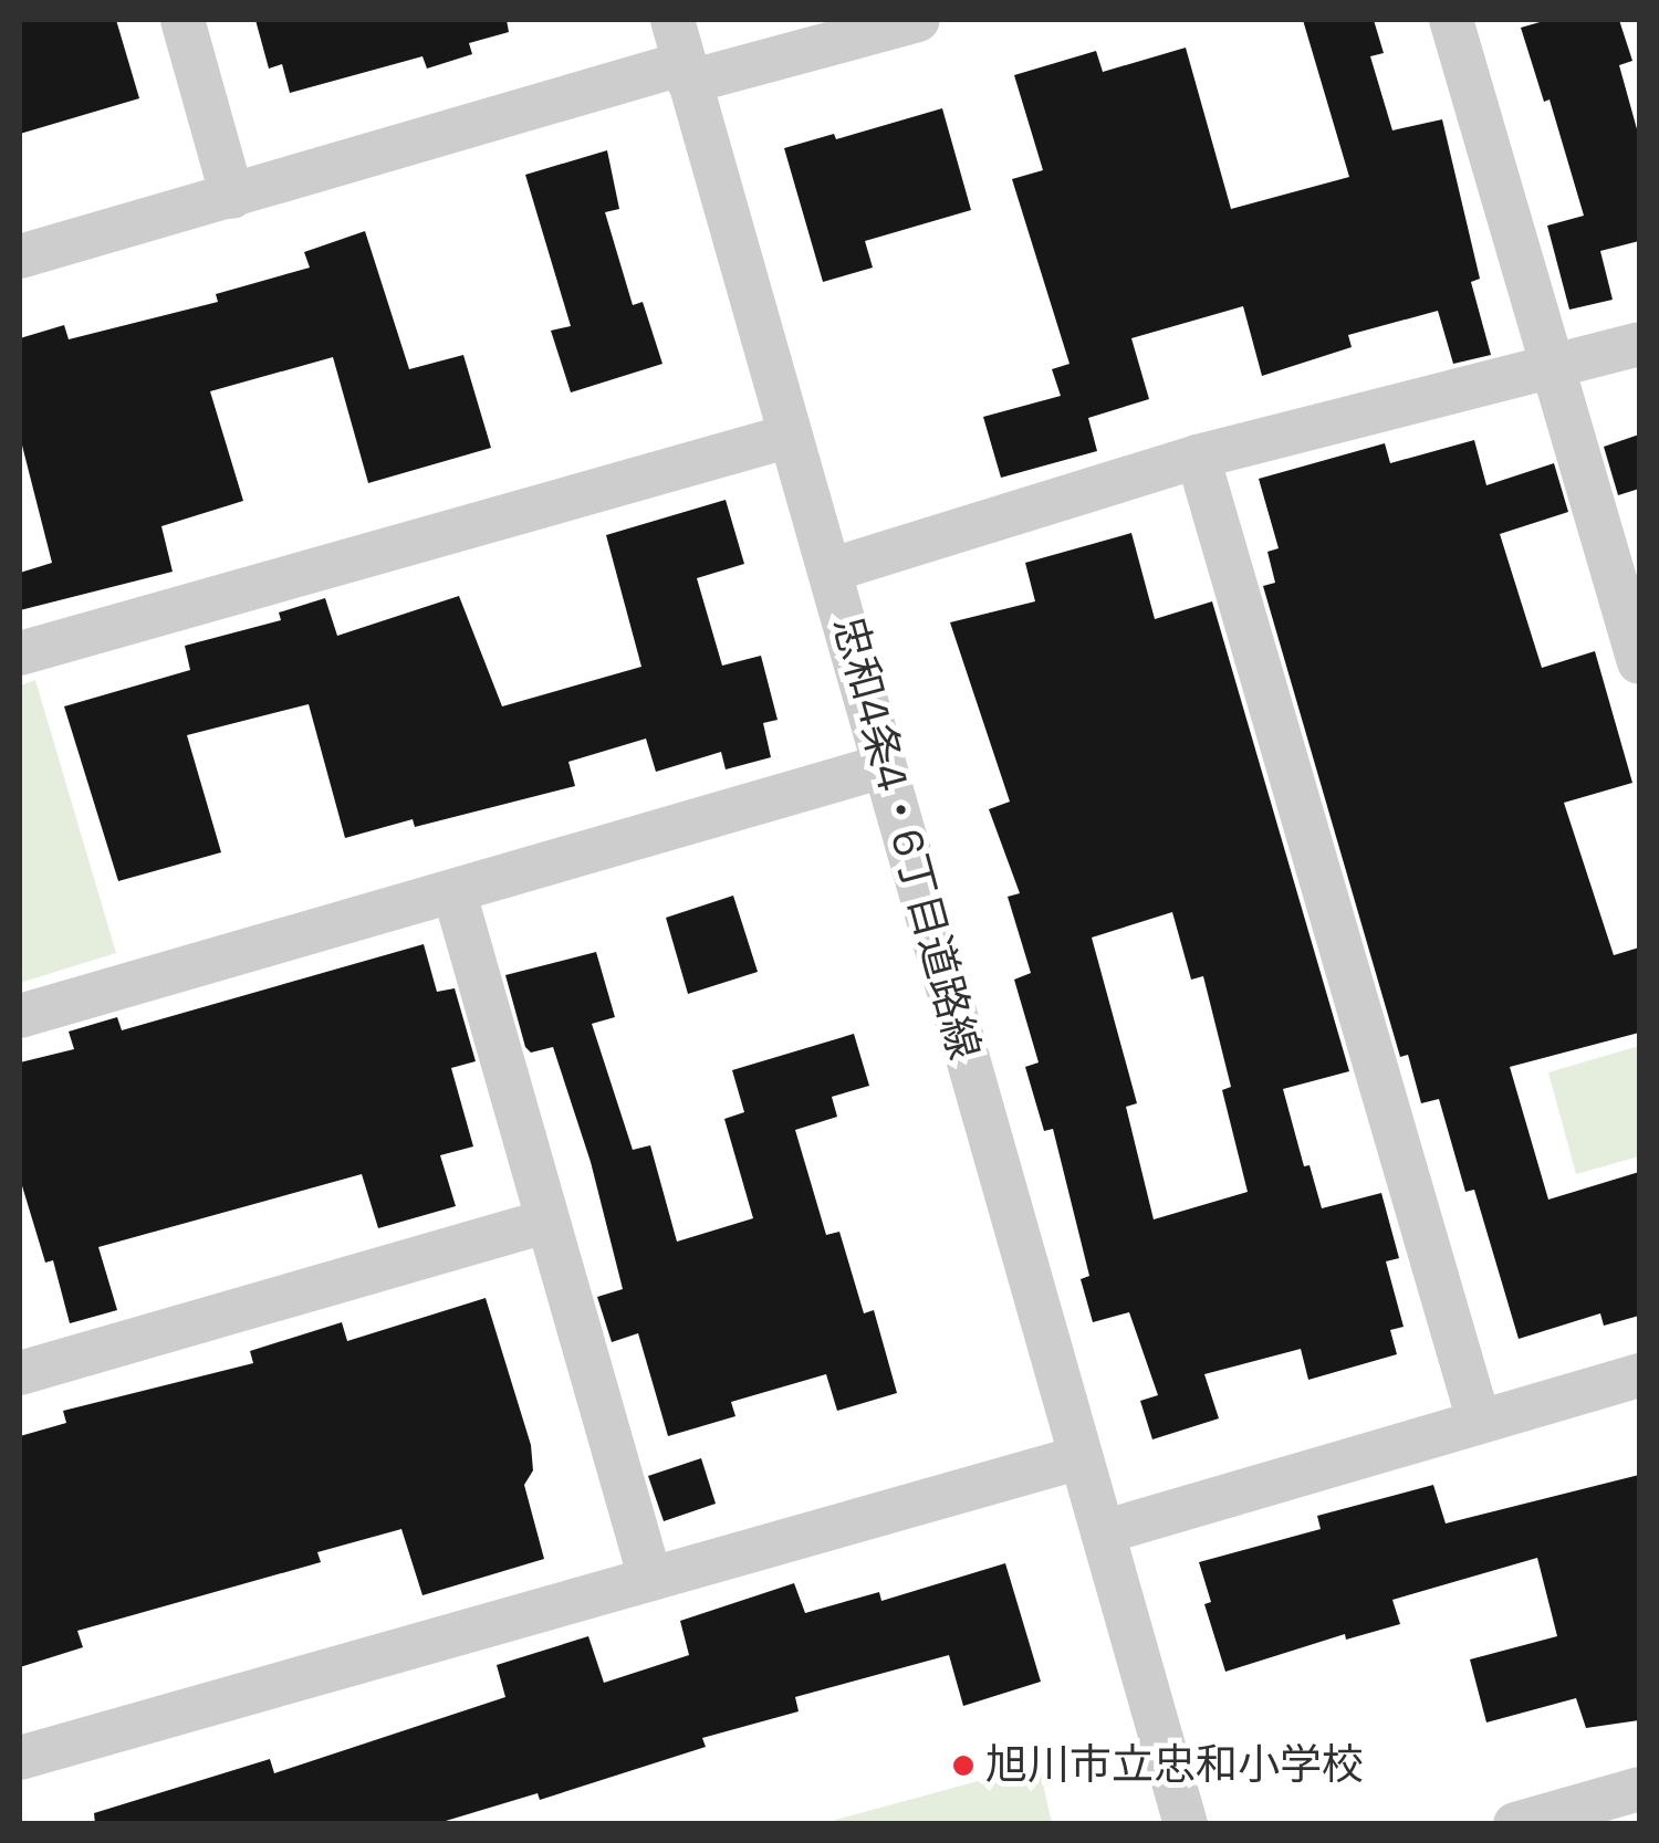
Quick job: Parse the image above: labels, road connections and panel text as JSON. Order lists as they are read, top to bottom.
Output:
{
  "streets": {
    "street": ["忠和4条4・6丁目道路線"]
  },
  "places": ["旭川市立忠和小学校"]
}
